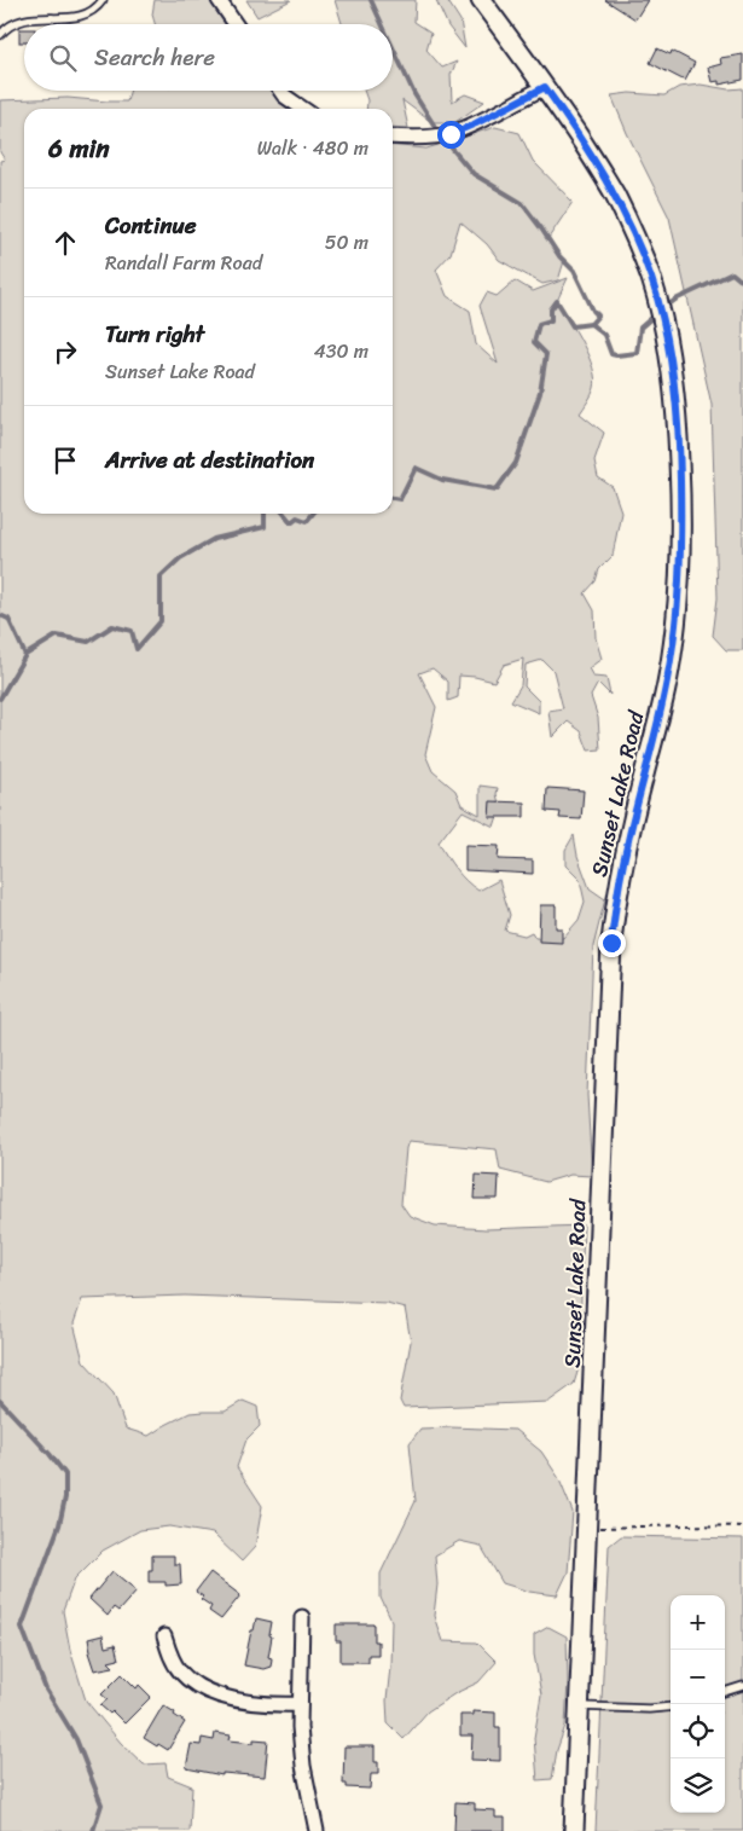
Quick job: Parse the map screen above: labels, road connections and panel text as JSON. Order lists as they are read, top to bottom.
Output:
{
  "streets": {
    "main road": ["Sunset Lake Road"]
  },
  "page": {
    "search": "Search here",
    "heading": ["6 min", "Walk · 480 m"],
    "list": [
      ["Continue", "Randall Farm Road", "50 m"],
      ["Turn right", "Sunset Lake Road", "430 m"],
      "Arrive at destination"
    ],
    "map_buttons": ["+", "−"]
  }
}
